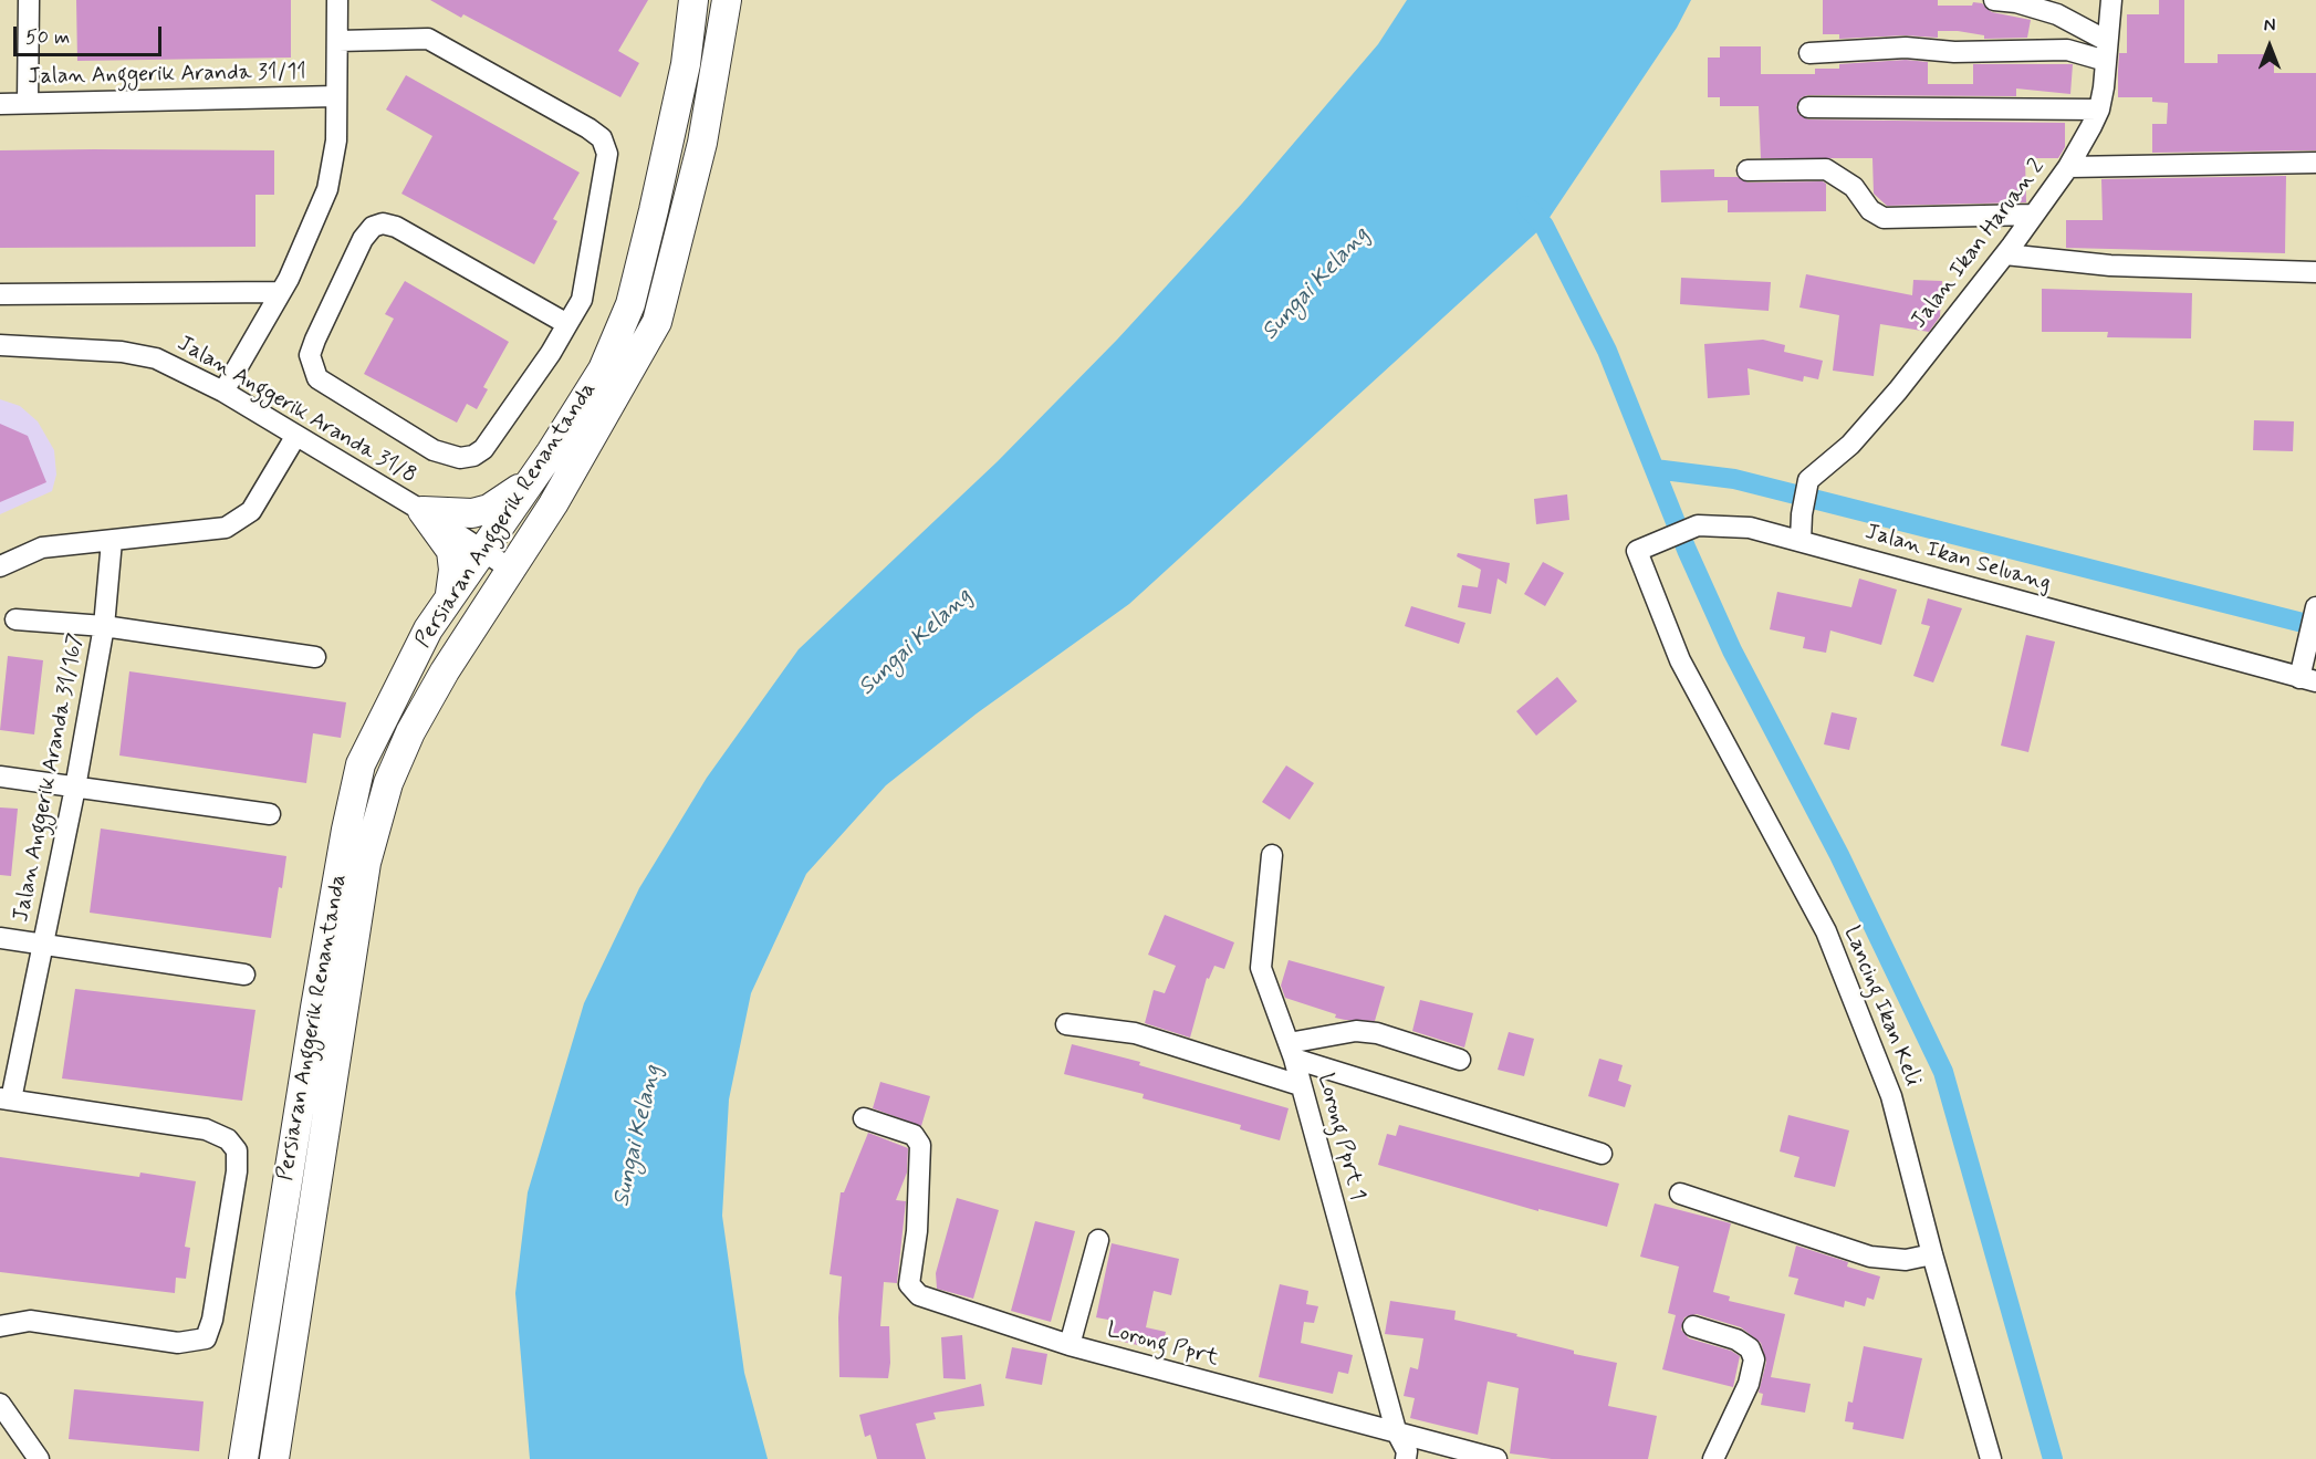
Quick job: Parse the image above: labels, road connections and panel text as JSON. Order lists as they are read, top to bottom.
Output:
{
  "streets": {
    "main road": ["Persiaran Anggerik Renantanda"],
    "street": [
      "Jalan Anggerik Aranda 31/11",
      "Jalan Ikan Haruan 2",
      "Jalan Anggerik Aranda 31/8",
      "Jalan Ikan Seluang",
      "Jalan Anggerik Aranda 31/167",
      "Lancing Ikan Keli",
      "Lorong Pprt 1",
      "Lorong Pprt"
    ]
  },
  "crossings": [
    ["Jalan Ikan Haruan 2", "Jalan Ikan Seluang"],
    ["Jalan Anggerik Aranda 31/8", "Persiaran Anggerik Renantanda"],
    ["Jalan Ikan Seluang", "Lancing Ikan Keli"],
    ["Lorong Pprt 1", "Lorong Pprt"]
  ],
  "water": ["Sungai Kelang"],
  "scale_bar": "50 m",
  "north": "top"
}
